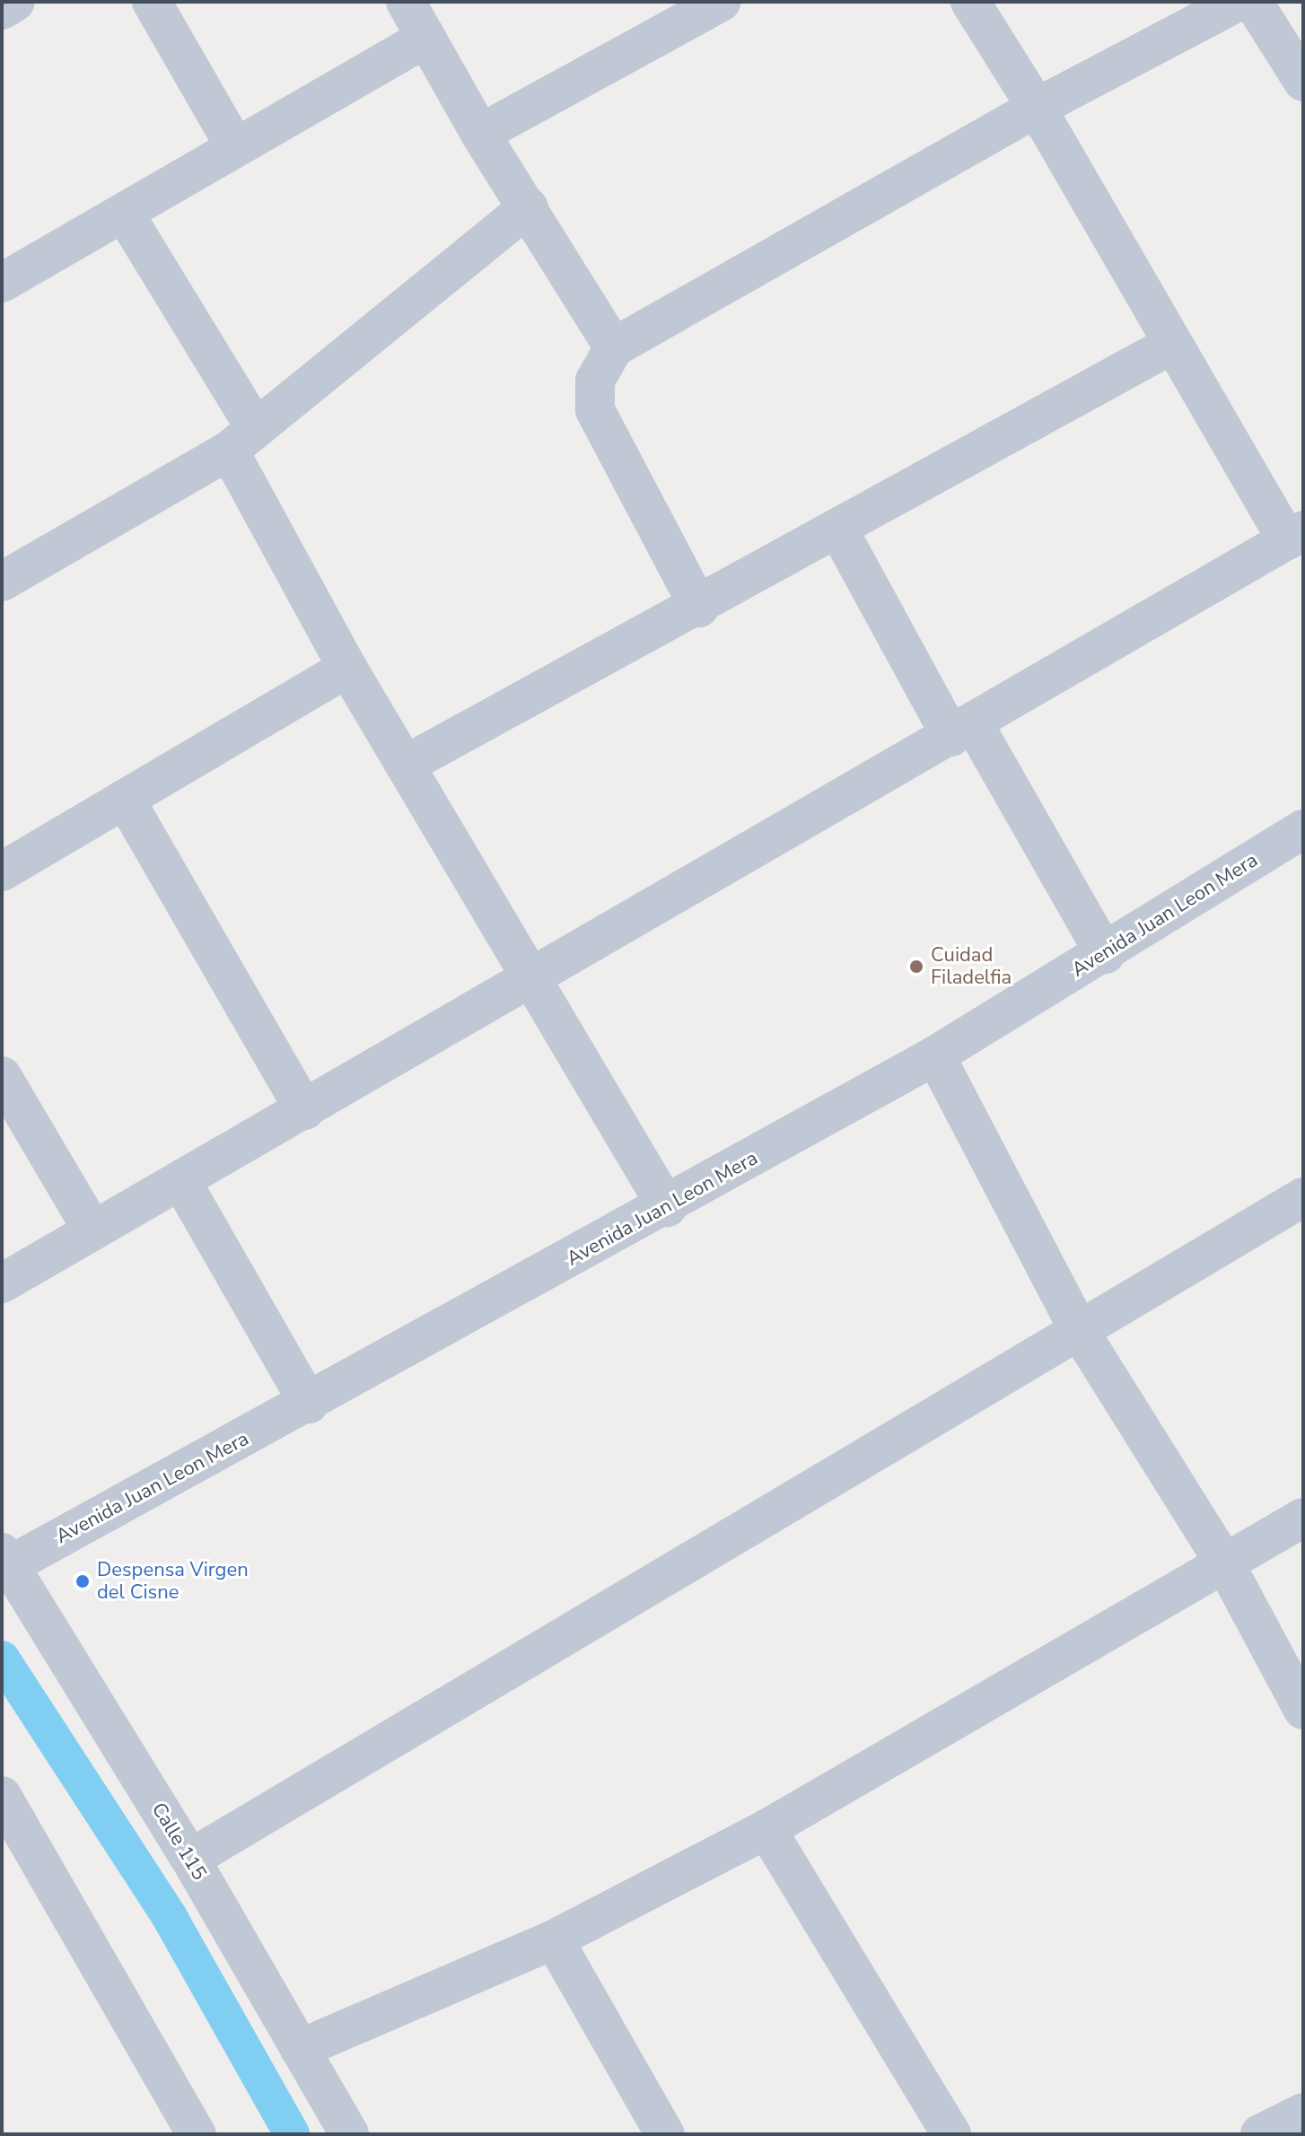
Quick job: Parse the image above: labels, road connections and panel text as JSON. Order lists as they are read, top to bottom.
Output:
{
  "streets": {
    "street": ["Avenida Juan Leon Mera", "Calle 115"]
  },
  "crossings": [
    ["Avenida Juan Leon Mera", "Calle 115"]
  ],
  "places": ["Cuidad Filadelfia", "Despensa Virgen del Cisne"]
}
